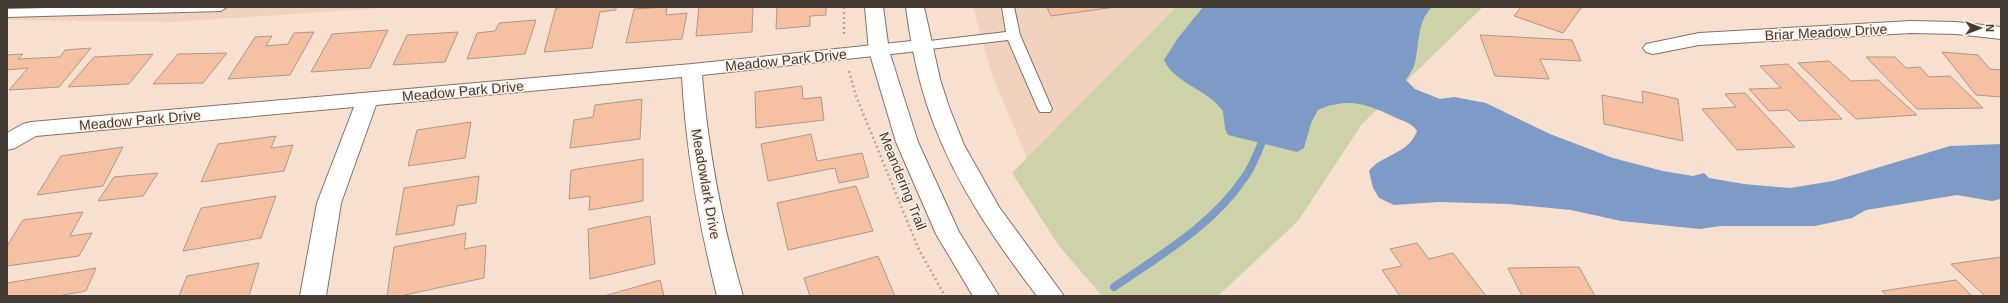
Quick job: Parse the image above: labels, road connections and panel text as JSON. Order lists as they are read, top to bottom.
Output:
{
  "streets": {
    "street": ["Briar Meadow Drive", "Meadow Park Drive", "Meadowlark Drive"],
    "path": ["Meandering Trail"]
  },
  "crossings": [
    ["Meadow Park Drive", "Meadowlark Drive"]
  ],
  "north": "right"
}
